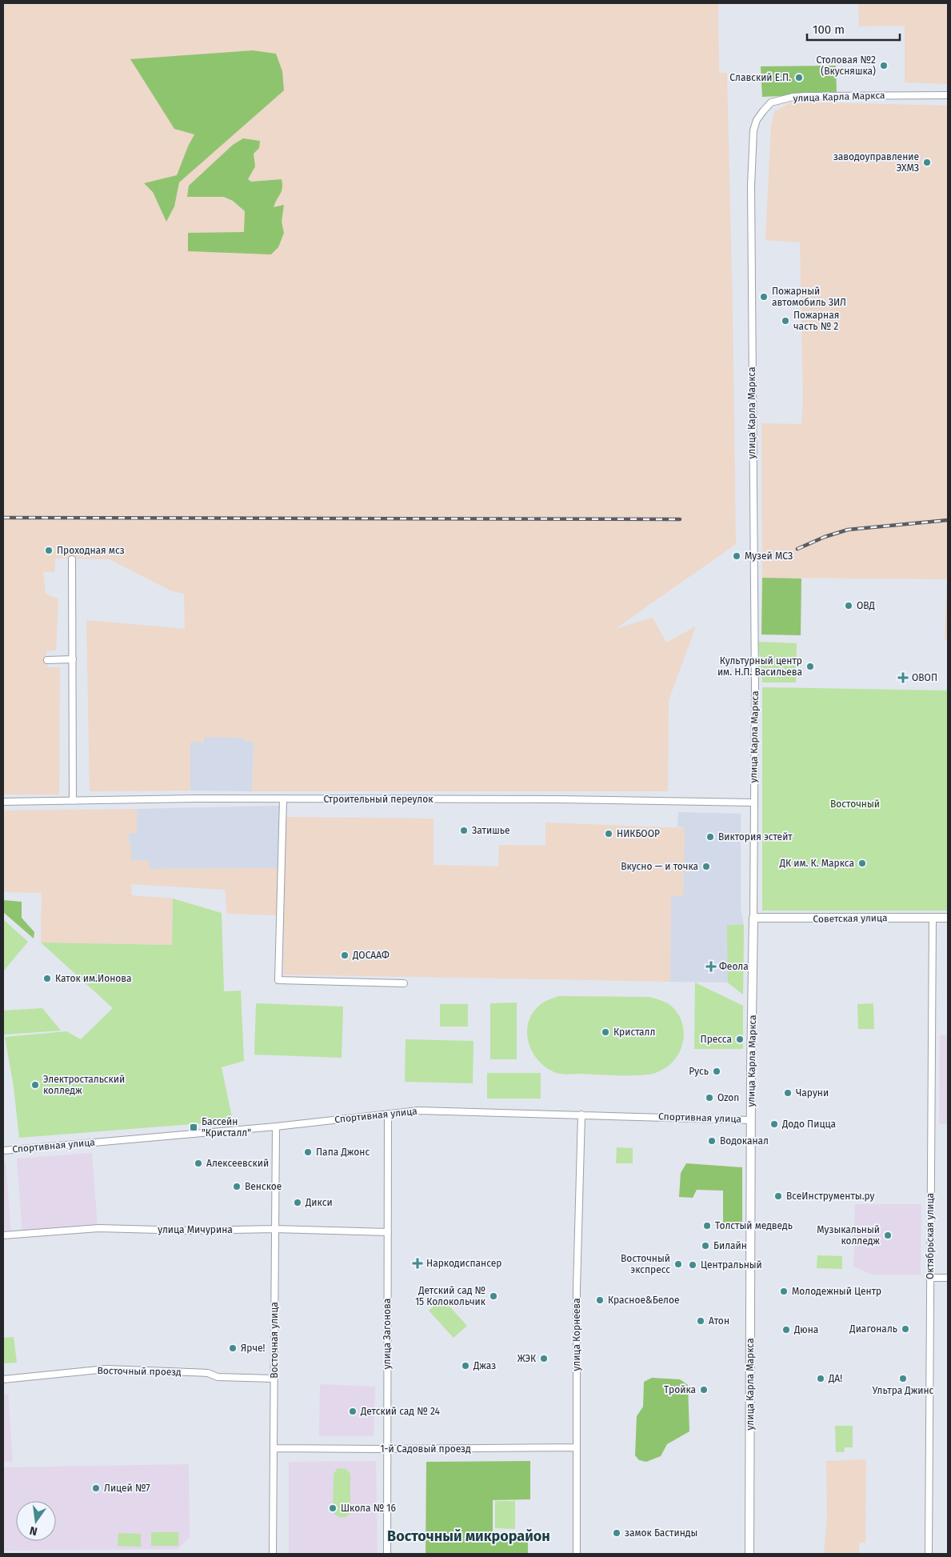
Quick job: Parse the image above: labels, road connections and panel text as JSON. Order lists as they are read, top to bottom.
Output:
{
  "streets": {
    "main road": ["улица Карла Маркса", "Советская улица"],
    "street": [
      "Строительный переулок",
      "Спортивная улица",
      "улица Мичурина",
      "Октябрьская улица",
      "улица Загонова",
      "улица Корнеева",
      "Восточная улица",
      "Восточный проезд",
      "1-й Садовый проезд"
    ]
  },
  "crossings": [
    ["улица Карла Маркса", "Строительный переулок"],
    ["улица Карла Маркса", "Советская улица"],
    ["улица Карла Маркса", "Спортивная улица"],
    ["Советская улица", "Октябрьская улица"],
    ["Спортивная улица", "улица Загонова"],
    ["Спортивная улица", "улица Корнеева"],
    ["Спортивная улица", "Восточная улица"],
    ["улица Мичурина", "улица Загонова"],
    ["улица Мичурина", "Восточная улица"],
    ["улица Загонова", "1-й Садовый проезд"],
    ["улица Корнеева", "1-й Садовый проезд"],
    ["Восточная улица", "Восточный проезд"],
    ["Восточная улица", "1-й Садовый проезд"]
  ],
  "districts": ["Восточный микрорайон"],
  "parks": ["Восточный"],
  "places": {
    "other": [
      "Столовая №2 (Вкусняшка)",
      "Славский Е.П.",
      "заводоуправление ЭХМЗ",
      "Пожарный автомобиль ЗИЛ",
      "Пожарная часть № 2",
      "Проходная мсз",
      "Музей МСЗ",
      "ОВД",
      "Культурный центр им. Н.П. Васильева",
      "Затишье",
      "НИКБООР",
      "Виктория эстейт",
      "ДК им. К. Маркса",
      "Вкусно — и точка",
      "ДОСААФ",
      "Каток им.Ионова",
      "Кристалл",
      "Пресса",
      "Русь",
      "Электростальский колледж",
      "Чаруни",
      "Ozon",
      "Додо Пицца",
      "Водоканал",
      "Папа Джонс",
      "Алексеевский",
      "Венское",
      "ВсеИнструменты.ру",
      "Дикси",
      "Толстый медведь",
      "Музыкальный колледж",
      "Билайн",
      "Восточный экспресс",
      "Центральный",
      "Молодежный Центр",
      "Детский сад № 15 Колокольчик",
      "Красное&Белое",
      "Атон",
      "Диагональ",
      "Дюна",
      "Ярче!",
      "ЖЭК",
      "Джаз",
      "ДА!",
      "Ультра Джинс",
      "Тройка",
      "Детский сад № 24",
      "Лицей №7",
      "Школа № 16",
      "замок Бастинды"
    ],
    "health": ["ОВОП", "Феола", "Наркодиспансер"],
    "transit": ["Бассейн \"Кристалл\""]
  },
  "scale_bar": "100 m",
  "north": "bottom"
}
